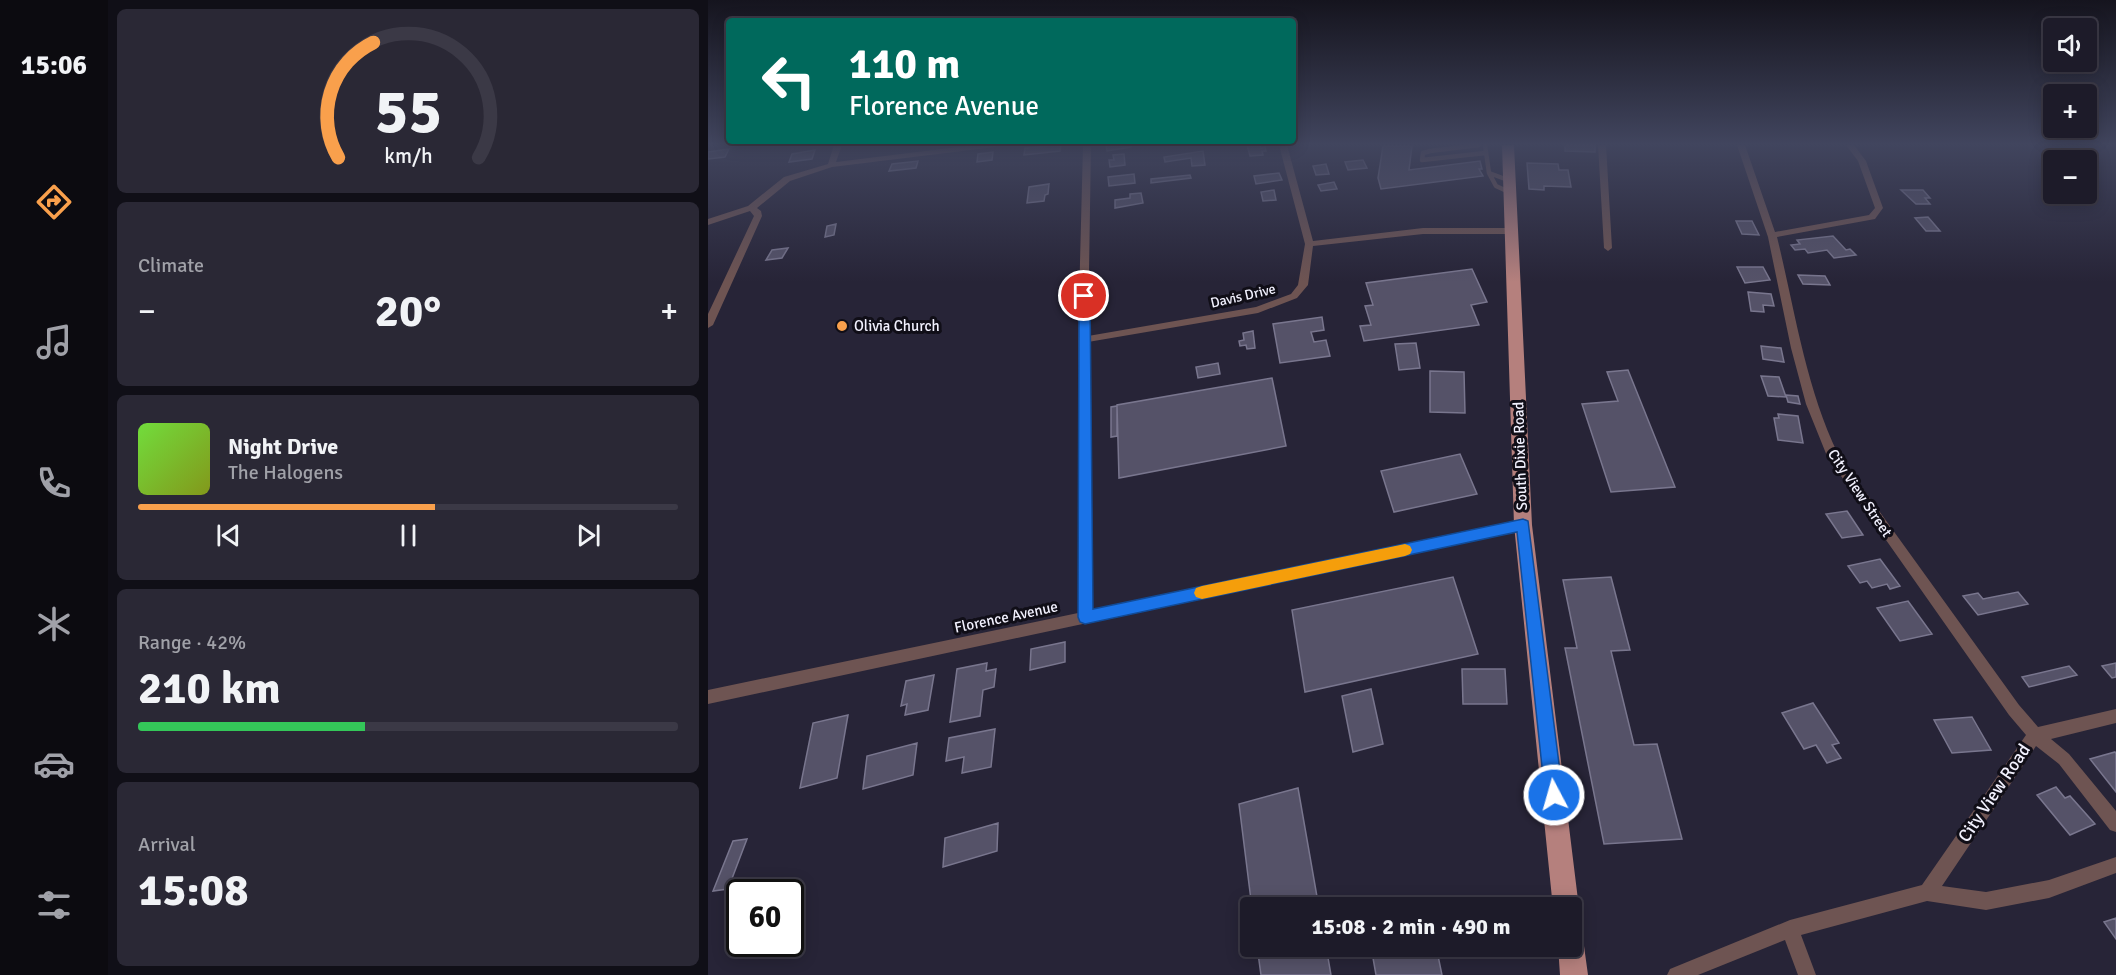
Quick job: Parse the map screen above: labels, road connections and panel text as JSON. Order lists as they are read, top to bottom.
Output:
{
  "streets": {
    "main road": ["South Dixie Road"],
    "street": [
      "Davis Drive",
      "City View Street",
      "Florence Avenue",
      "City View Road"
    ]
  },
  "crossings": [
    ["South Dixie Road", "Florence Avenue"],
    ["City View Street", "City View Road"]
  ],
  "places": ["Olivia Church"],
  "page": {
    "tabs": "15:06",
    "map_buttons": ["+", "−"],
    "turn": ["110 m", "Florence Avenue"],
    "tile": [
      "Climate",
      ["Range · 42%", "210 km"],
      ["Arrival", "15:08"]
    ],
    "heat": ["−", "20°", "+"],
    "song": ["Night Drive", "The Halogens"],
    "limit": "60",
    "trip": "15:08 · 2 min · 490 m",
    "gauge": ["55", "km/h"]
  }
}
